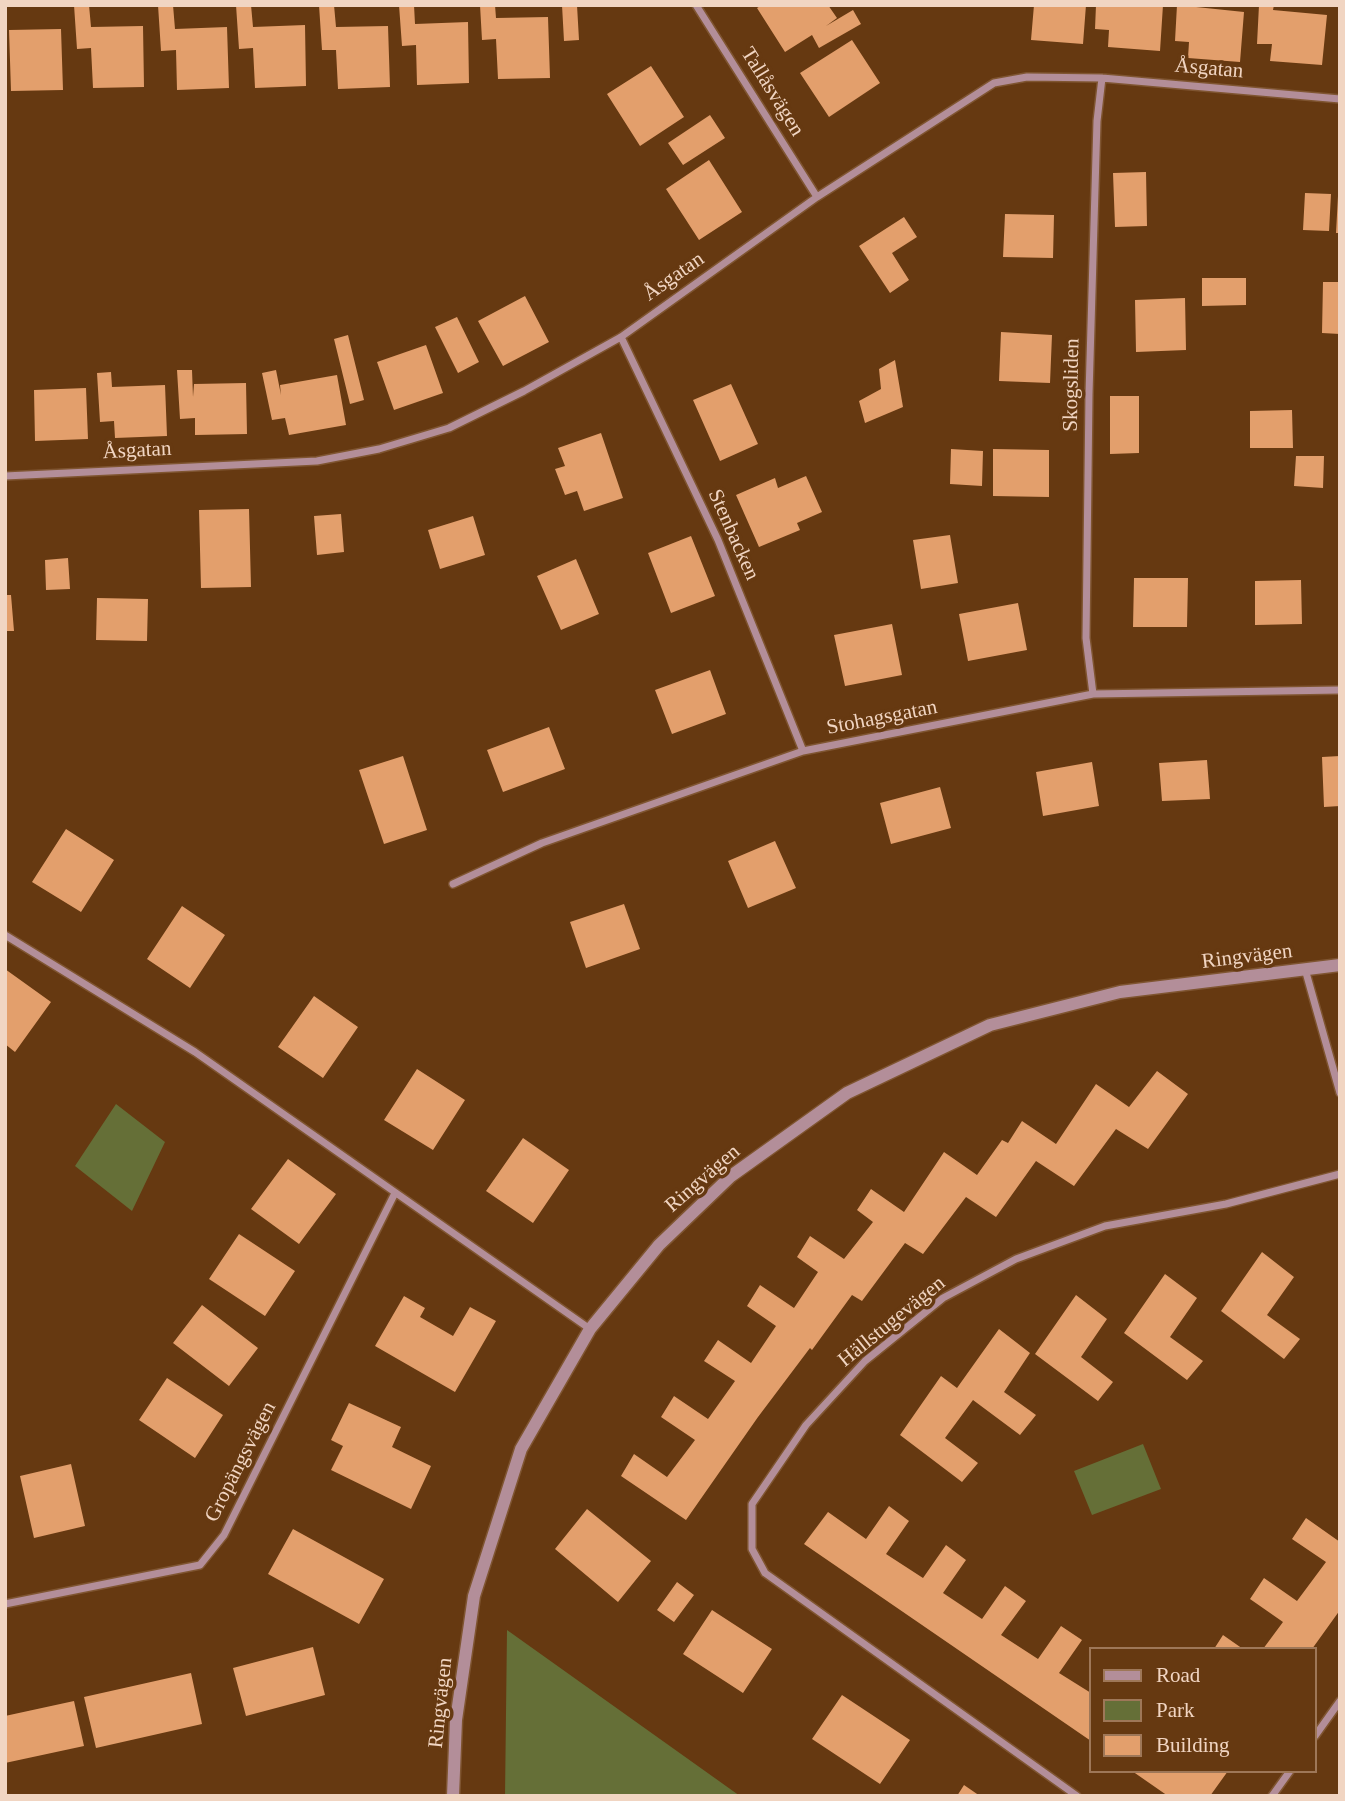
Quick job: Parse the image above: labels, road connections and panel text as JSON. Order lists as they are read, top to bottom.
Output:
{
  "streets": {
    "street": [
      "Åsgatan",
      "Tallåsvägen",
      "Skogsliden",
      "Stenbacken",
      "Stohagsgatan",
      "Ringvägen",
      "Hällstugevägen",
      "Gropängsvägen"
    ]
  },
  "crossings": [
    ["Åsgatan", "Tallåsvägen"],
    ["Åsgatan", "Skogsliden"],
    ["Åsgatan", "Stenbacken"],
    ["Skogsliden", "Stohagsgatan"],
    ["Stenbacken", "Stohagsgatan"]
  ],
  "legend": ["Road", "Park", "Building"]
}
